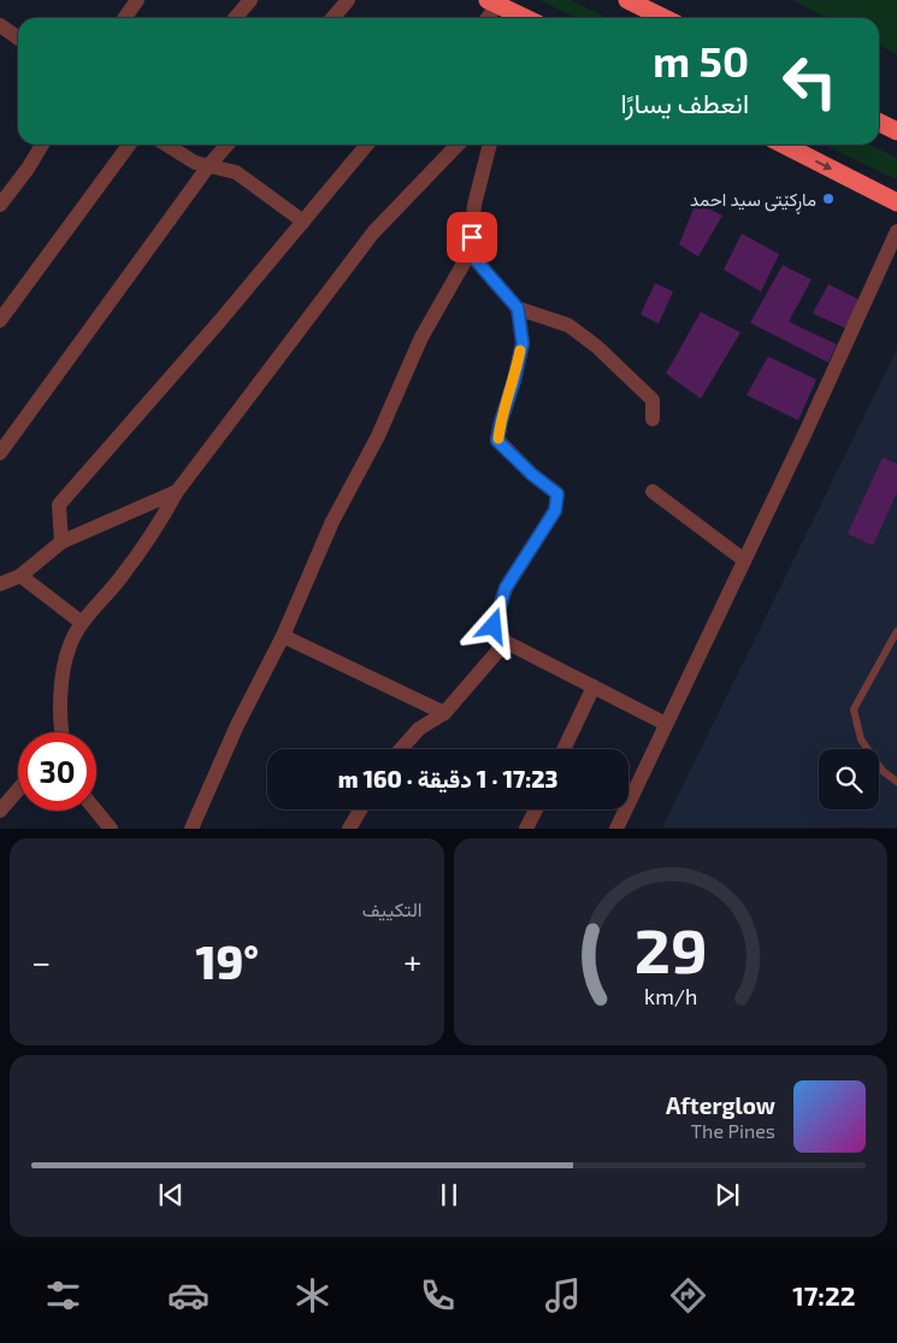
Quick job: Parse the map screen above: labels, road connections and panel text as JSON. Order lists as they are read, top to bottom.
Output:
{
  "places": ["ماڕکێتی سید احمد"],
  "page": {
    "turn": ["50 m", "انعطف يسارًا"],
    "limit": "30",
    "trip": "17:23 · 1 دقيقة · 160 m",
    "tile": "التكييف",
    "heat": ["−", "19°", "+"],
    "song": ["Afterglow", "The Pines"],
    "tabs": "17:22",
    "gauge": ["29", "km/h"]
  }
}
